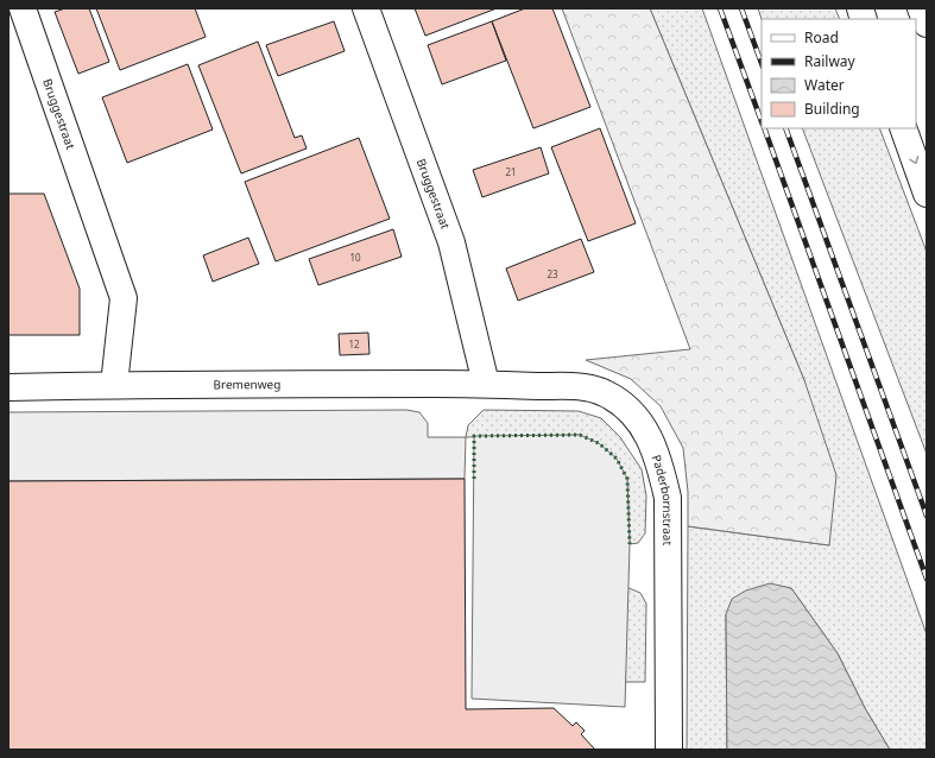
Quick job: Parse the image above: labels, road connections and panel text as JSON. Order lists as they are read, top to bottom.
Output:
{
  "streets": {
    "street": ["Bruggestraat", "Bremenweg", "Paderbornstraat"]
  },
  "crossings": [
    ["Bruggestraat", "Bremenweg"],
    ["Bruggestraat", "Paderbornstraat"],
    ["Bremenweg", "Paderbornstraat"]
  ],
  "house_numbers": [
    "21",
    "10",
    "23",
    "12"
  ],
  "legend": [
    "Road",
    "Railway",
    "Water",
    "Building"
  ]
}
